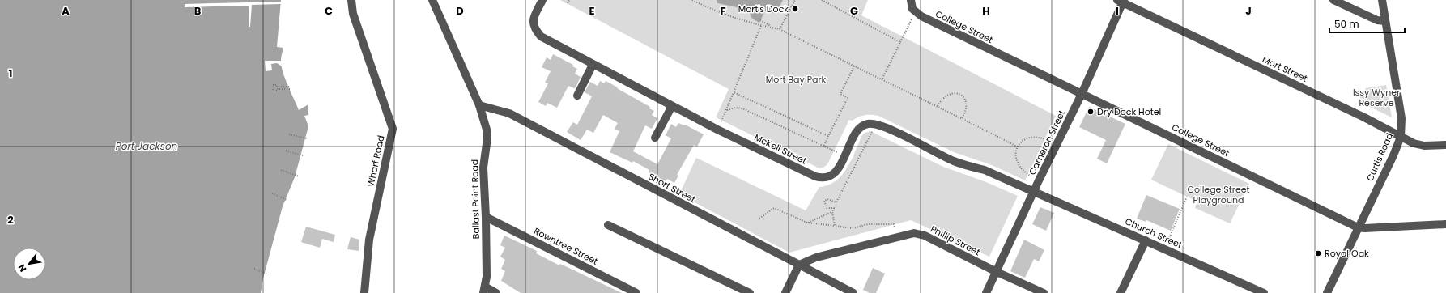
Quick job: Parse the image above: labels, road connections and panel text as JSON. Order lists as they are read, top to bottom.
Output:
{
  "streets": {
    "street": [
      "College Street",
      "Mort Street",
      "Cameron Street",
      "McKell Street",
      "Curtis Road",
      "Wharf Road",
      "Short Street",
      "Ballast Point Road",
      "Church Street",
      "Phillip Street",
      "Rowntree Street"
    ]
  },
  "crossings": [
    ["College Street", "Cameron Street"],
    ["College Street", "Curtis Road"],
    ["Mort Street", "Cameron Street"],
    ["Mort Street", "Curtis Road"],
    ["Cameron Street", "Church Street"],
    ["Cameron Street", "Phillip Street"],
    ["Short Street", "Ballast Point Road"],
    ["Short Street", "Phillip Street"],
    ["Ballast Point Road", "Rowntree Street"]
  ],
  "water": ["Port Jackson"],
  "parks": ["Mort Bay Park", "Issy Wyner Reserve", "College Street Playground"],
  "places": ["Mort's Dock", "Dry Dock Hotel", "Royal Oak"],
  "scale_bar": "50 m",
  "north": "bottom left",
  "grid": {
    "columns": [
      "A",
      "B",
      "C",
      "D",
      "E",
      "F",
      "G",
      "H",
      "I",
      "J"
    ],
    "rows": ["1", "2"]
  }
}
